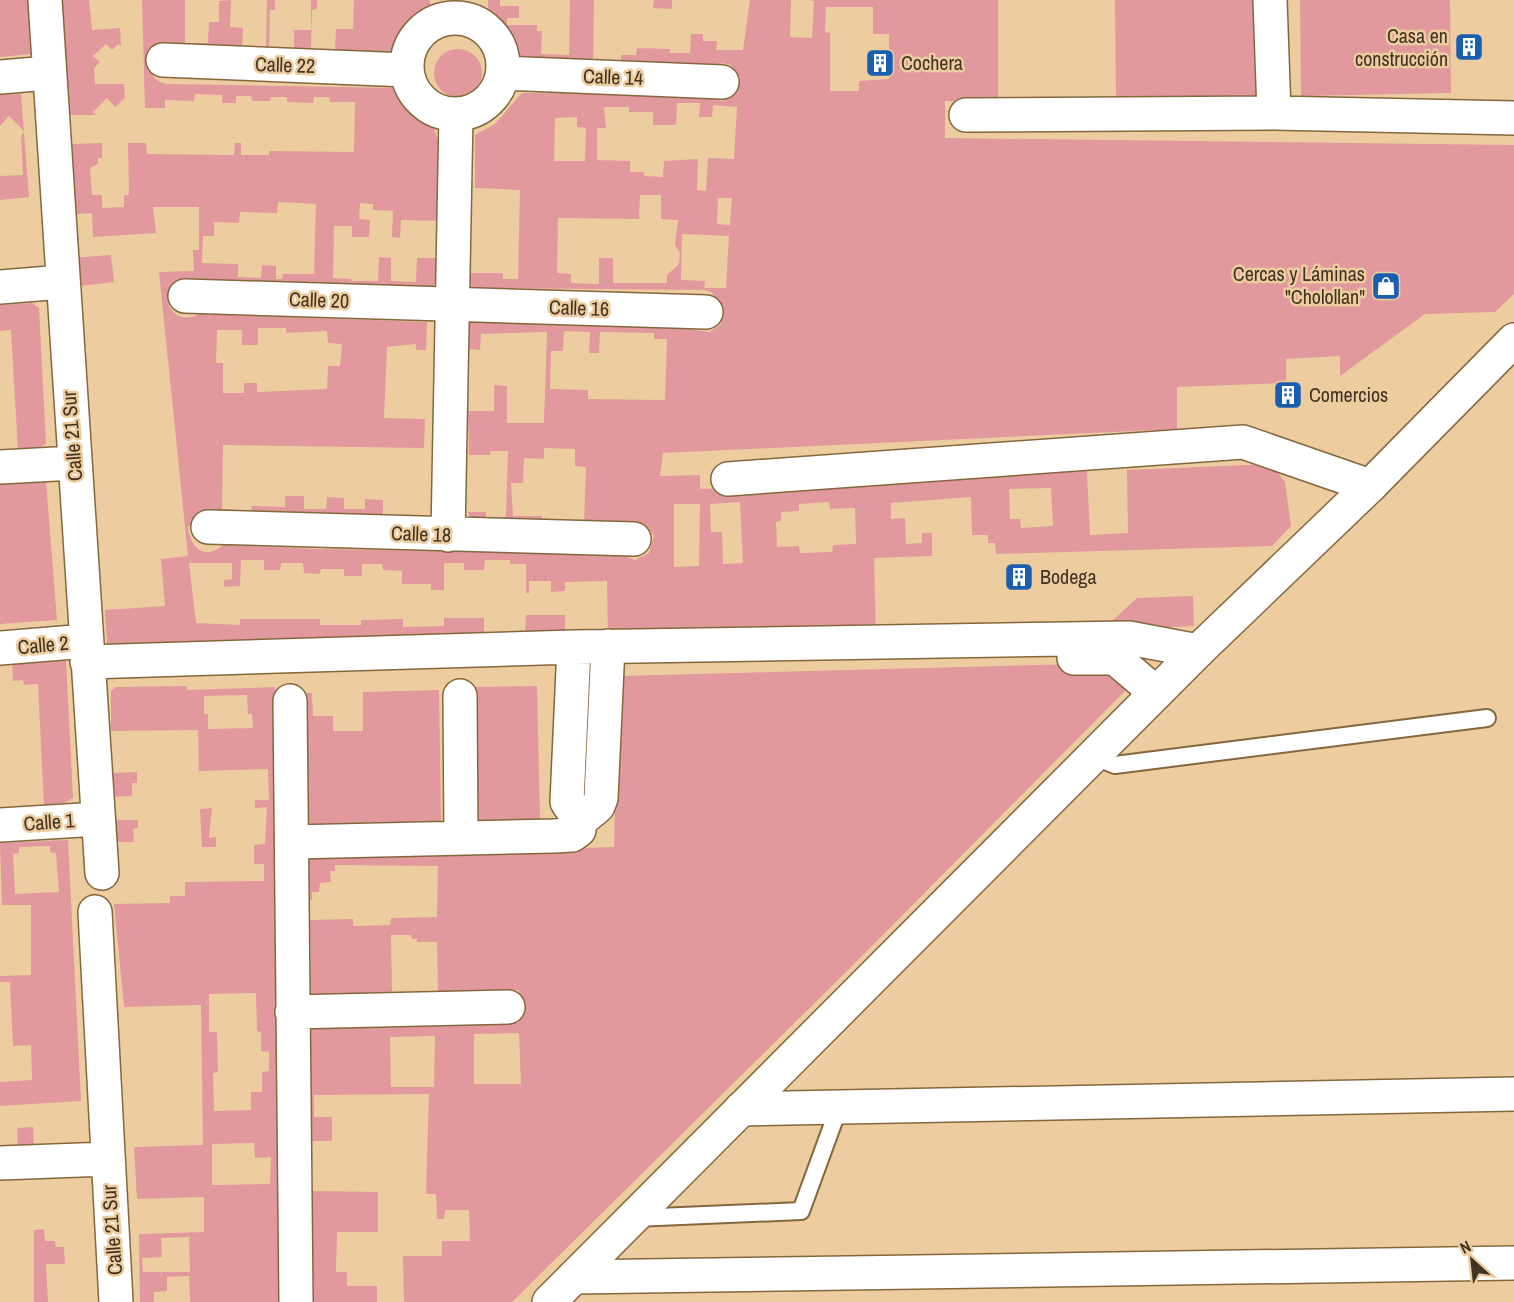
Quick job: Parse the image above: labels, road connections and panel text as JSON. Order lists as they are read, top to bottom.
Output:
{
  "streets": {
    "street": [
      "Calle 22",
      "Calle 14",
      "Calle 20",
      "Calle 16",
      "Calle 21 Sur",
      "Calle 18",
      "Calle 2",
      "Calle 1"
    ]
  },
  "crossings": [
    ["Calle 22", "Calle 14"],
    ["Calle 20", "Calle 16"],
    ["Calle 21 Sur", "Calle 2"],
    ["Calle 21 Sur", "Calle 1"]
  ],
  "places": {
    "building": [
      "Casa en construcción",
      "Cochera",
      "Comercios",
      "Bodega"
    ],
    "shop": ["Cercas y Láminas \"Cholollan\""]
  },
  "north": "top left"
}
